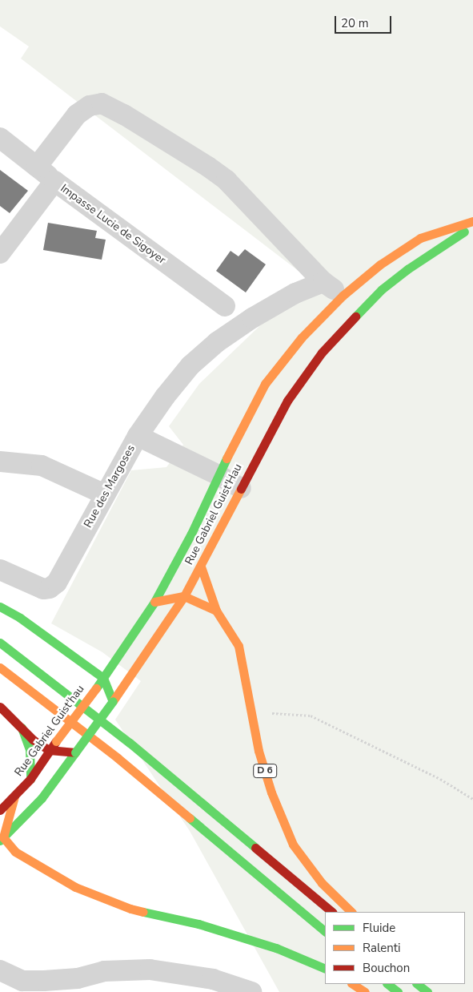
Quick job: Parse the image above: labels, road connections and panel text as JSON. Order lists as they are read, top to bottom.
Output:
{
  "streets": {
    "main road": ["Rue Gabriel Guist'Hau", "Rue Gabriel Guist'hau", "D 6"],
    "street": ["Impasse Lucie de Sigoyer", "Rue des Margoses"]
  },
  "crossings": [
    ["Rue des Margoses", "Rue Gabriel Guist'Hau"],
    ["Rue Gabriel Guist'Hau", "Rue Gabriel Guist'hau"]
  ],
  "legend": ["Fluide", "Ralenti", "Bouchon"],
  "scale_bar": "20 m"
}
